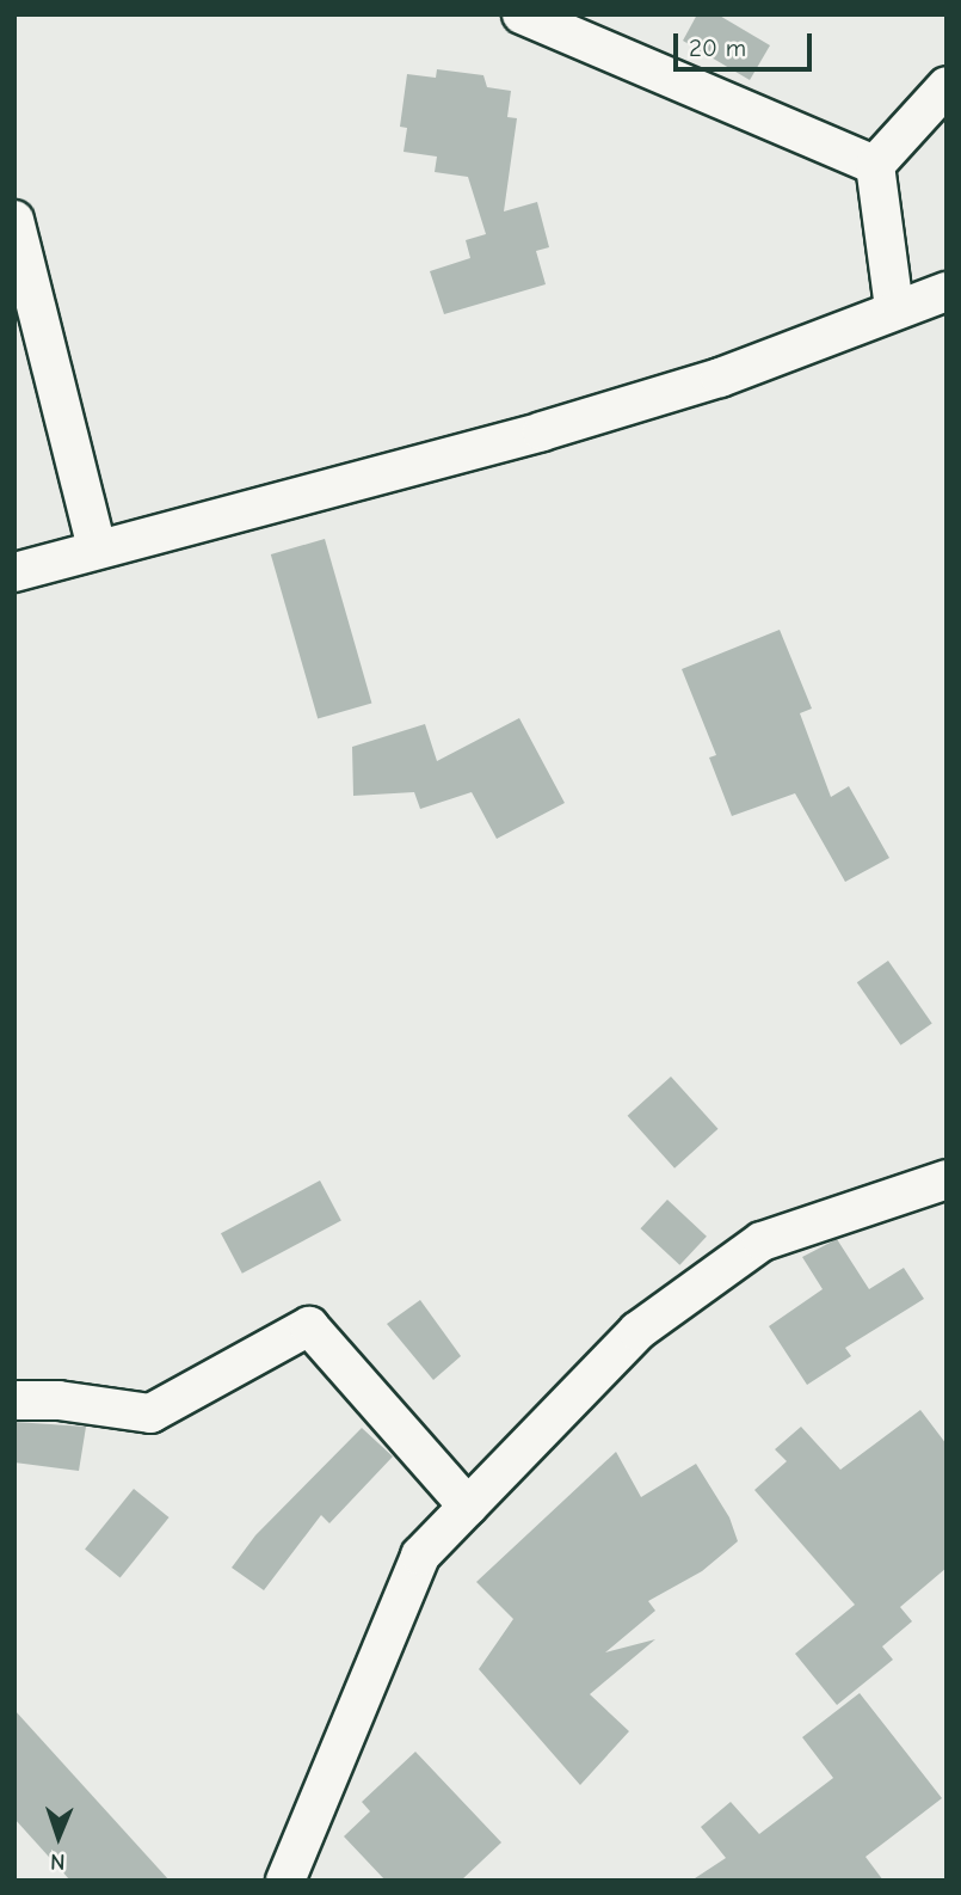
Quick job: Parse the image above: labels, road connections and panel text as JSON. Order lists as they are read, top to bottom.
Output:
{
  "scale_bar": "20 m",
  "north": "bottom"
}
